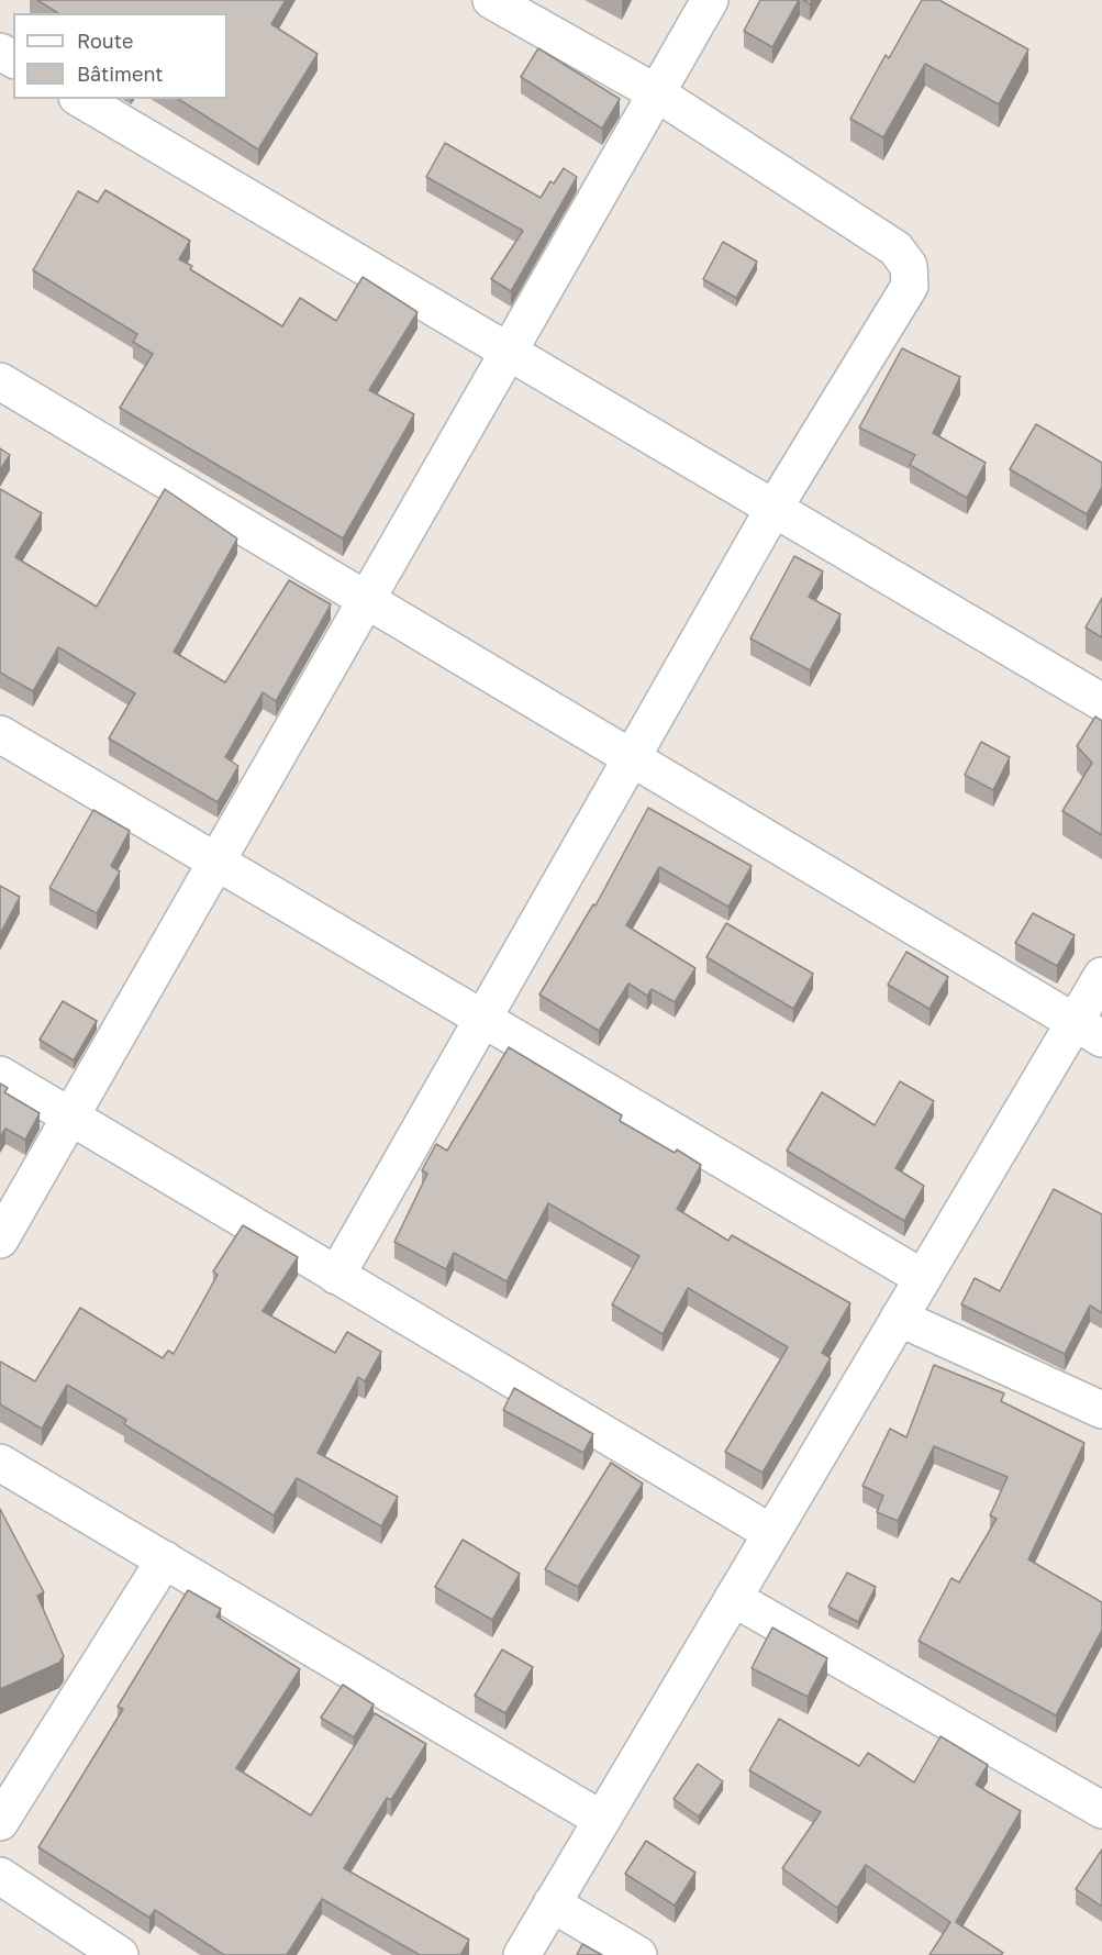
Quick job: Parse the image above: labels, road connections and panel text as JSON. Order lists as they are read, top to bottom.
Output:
{
  "legend": ["Route", "Bâtiment"]
}
